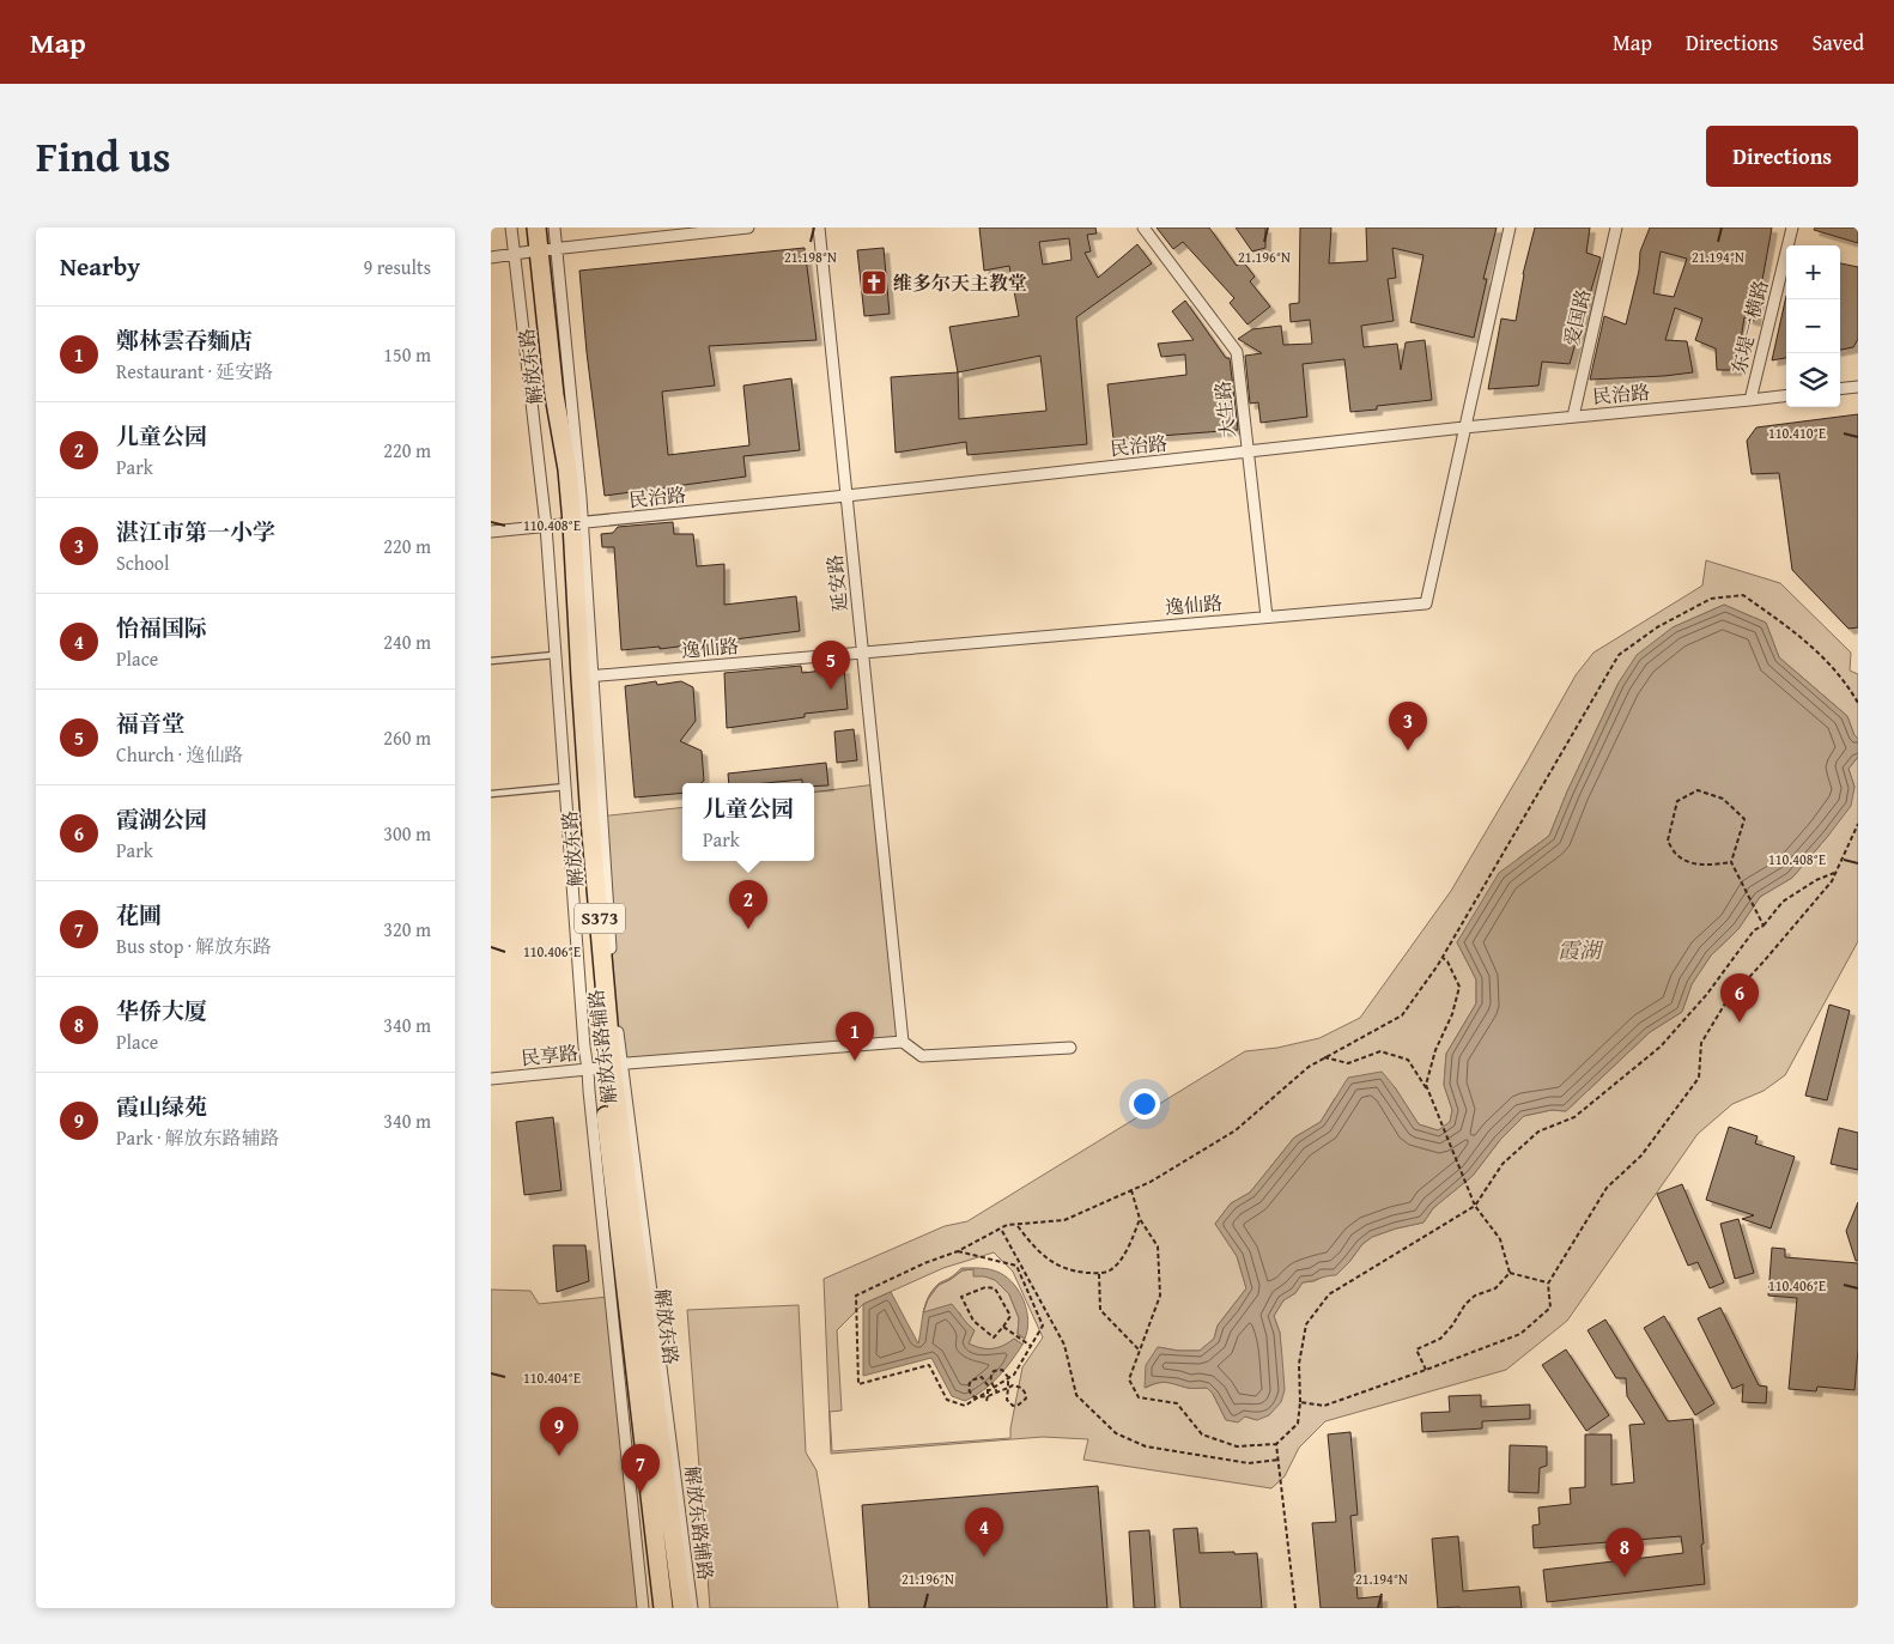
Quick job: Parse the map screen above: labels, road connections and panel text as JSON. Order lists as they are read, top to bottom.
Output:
{
  "streets": {
    "main road": ["解放东路", "S373"],
    "street": [
      "爱国路",
      "东堤一横路",
      "民治路",
      "大生路",
      "延安路",
      "逸仙路",
      "解放东路辅路",
      "民享路"
    ]
  },
  "crossings": [
    ["爱国路", "民治路"],
    ["东堤一横路", "民治路"],
    ["解放东路", "民治路"],
    ["解放东路", "逸仙路"],
    ["解放东路", "解放东路辅路"],
    ["解放东路", "民享路"],
    ["民治路", "大生路"],
    ["民治路", "延安路"],
    ["民治路", "逸仙路"],
    ["民治路", "解放东路辅路"],
    ["大生路", "逸仙路"],
    ["延安路", "逸仙路"],
    ["延安路", "民享路"],
    ["解放东路辅路", "民享路"]
  ],
  "water": ["霞湖"],
  "places": {
    "church": ["维多尔天主教堂"]
  },
  "page": {
    "header": "Map",
    "nav": ["Map", "Directions", "Saved"],
    "title": "Find us",
    "buttons": "Directions",
    "heading": ["Nearby", "9 results"],
    "map_buttons": ["+", "−"],
    "list": [
      {
        "mark": "1",
        "name": "鄭林雲吞麵店",
        "note": "Restaurant · 延安路",
        "value": "150 m"
      },
      {
        "mark": "2",
        "name": "儿童公园",
        "note": "Park",
        "value": "220 m"
      },
      {
        "mark": "3",
        "name": "湛江市第一小学",
        "note": "School",
        "value": "220 m"
      },
      {
        "mark": "4",
        "name": "怡福国际",
        "note": "Place",
        "value": "240 m"
      },
      {
        "mark": "5",
        "name": "福音堂",
        "note": "Church · 逸仙路",
        "value": "260 m"
      },
      {
        "mark": "6",
        "name": "霞湖公园",
        "note": "Park",
        "value": "300 m"
      },
      {
        "mark": "7",
        "name": "花圃",
        "note": "Bus stop · 解放东路",
        "value": "320 m"
      },
      {
        "mark": "8",
        "name": "华侨大厦",
        "note": "Place",
        "value": "340 m"
      },
      {
        "mark": "9",
        "name": "霞山绿苑",
        "note": "Park · 解放东路辅路",
        "value": "340 m"
      }
    ],
    "pins": [
      "5",
      "3",
      "2",
      "6",
      "1",
      "9",
      "7",
      "4",
      "8"
    ],
    "popup": ["儿童公园", "Park"]
  },
  "coordinates": [
    "21.198°N",
    "21.196°N",
    "21.194°N",
    "110.410°E",
    "110.408°E",
    "110.406°E",
    "110.404°E"
  ]
}
